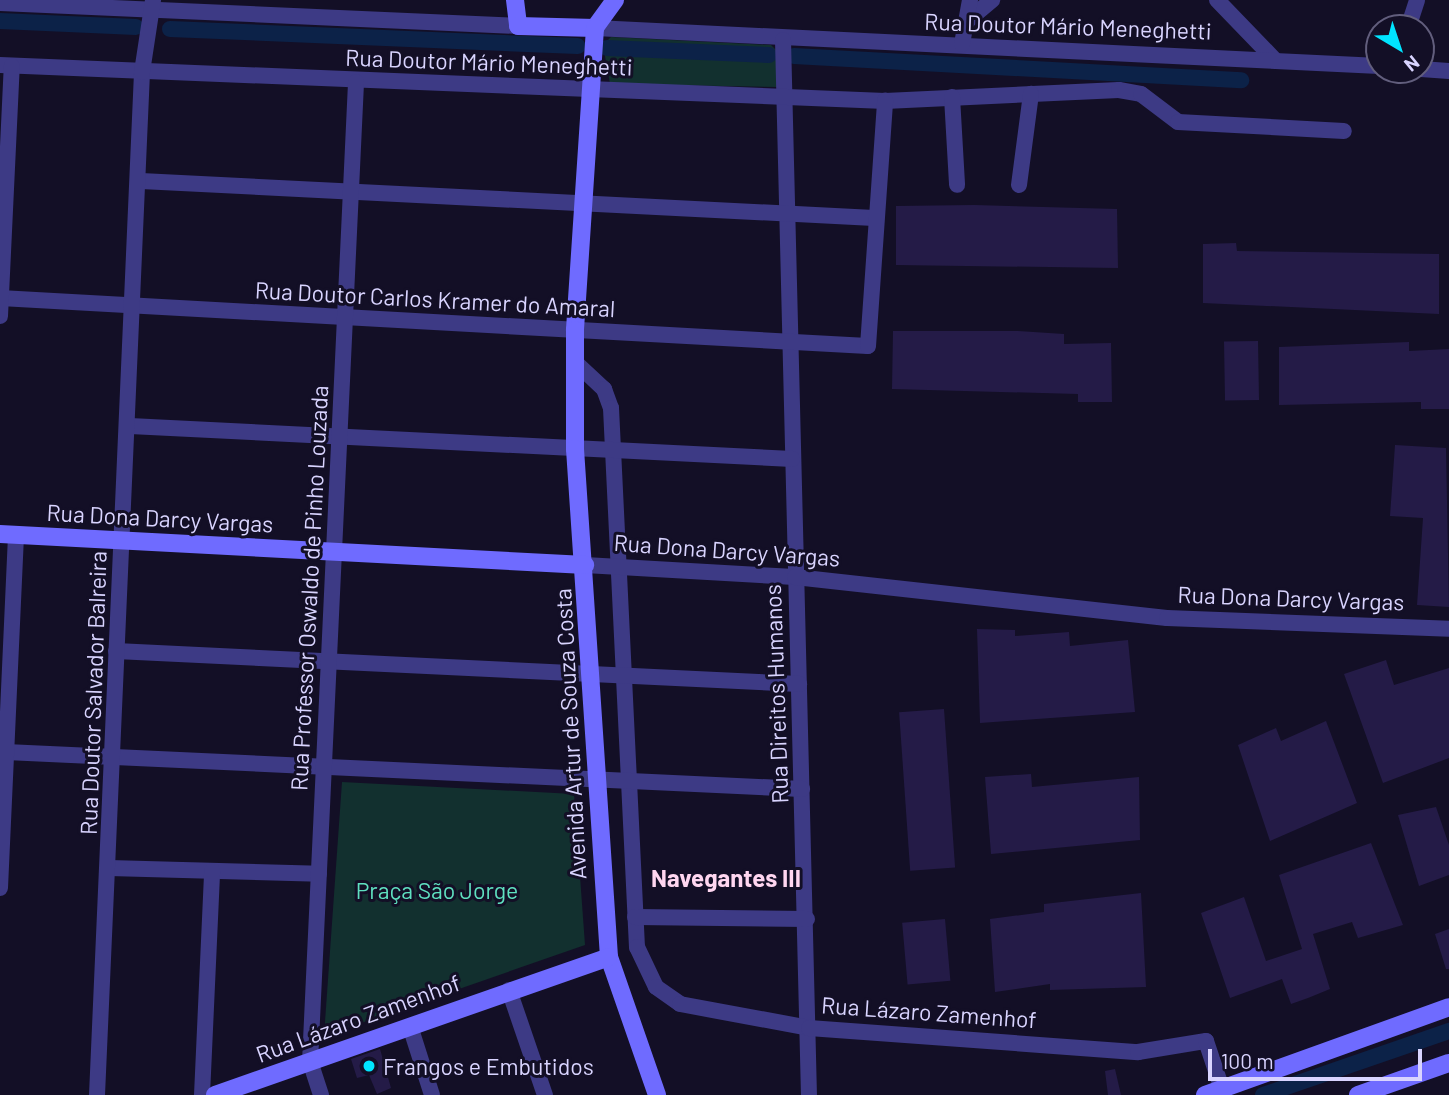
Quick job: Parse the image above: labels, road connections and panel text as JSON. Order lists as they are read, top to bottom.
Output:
{
  "streets": {
    "street": [
      "Rua Doutor Mário Meneghetti",
      "Rua Doutor Carlos Kramer do Amaral",
      "Rua Dona Darcy Vargas",
      "Rua Professor Oswaldo de Pinho Louzada",
      "Rua Doutor Salvador Balreira",
      "Rua Direitos Humanos",
      "Avenida Artur de Souza Costa",
      "Rua Lázaro Zamenhof"
    ]
  },
  "crossings": [
    ["Rua Doutor Mário Meneghetti", "Rua Professor Oswaldo de Pinho Louzada"],
    ["Rua Doutor Mário Meneghetti", "Rua Doutor Salvador Balreira"],
    ["Rua Doutor Mário Meneghetti", "Rua Direitos Humanos"],
    ["Rua Doutor Mário Meneghetti", "Avenida Artur de Souza Costa"],
    ["Rua Doutor Carlos Kramer do Amaral", "Rua Professor Oswaldo de Pinho Louzada"],
    ["Rua Doutor Carlos Kramer do Amaral", "Rua Doutor Salvador Balreira"],
    ["Rua Doutor Carlos Kramer do Amaral", "Rua Direitos Humanos"],
    ["Rua Doutor Carlos Kramer do Amaral", "Avenida Artur de Souza Costa"],
    ["Rua Dona Darcy Vargas", "Rua Professor Oswaldo de Pinho Louzada"],
    ["Rua Dona Darcy Vargas", "Rua Doutor Salvador Balreira"],
    ["Rua Dona Darcy Vargas", "Rua Direitos Humanos"],
    ["Rua Dona Darcy Vargas", "Avenida Artur de Souza Costa"],
    ["Rua Professor Oswaldo de Pinho Louzada", "Rua Lázaro Zamenhof"],
    ["Rua Direitos Humanos", "Rua Lázaro Zamenhof"],
    ["Avenida Artur de Souza Costa", "Rua Lázaro Zamenhof"]
  ],
  "districts": ["Navegantes III"],
  "parks": ["Praça São Jorge"],
  "places": ["Frangos e Embutidos"],
  "scale_bar": "100 m",
  "north": "bottom right"
}
